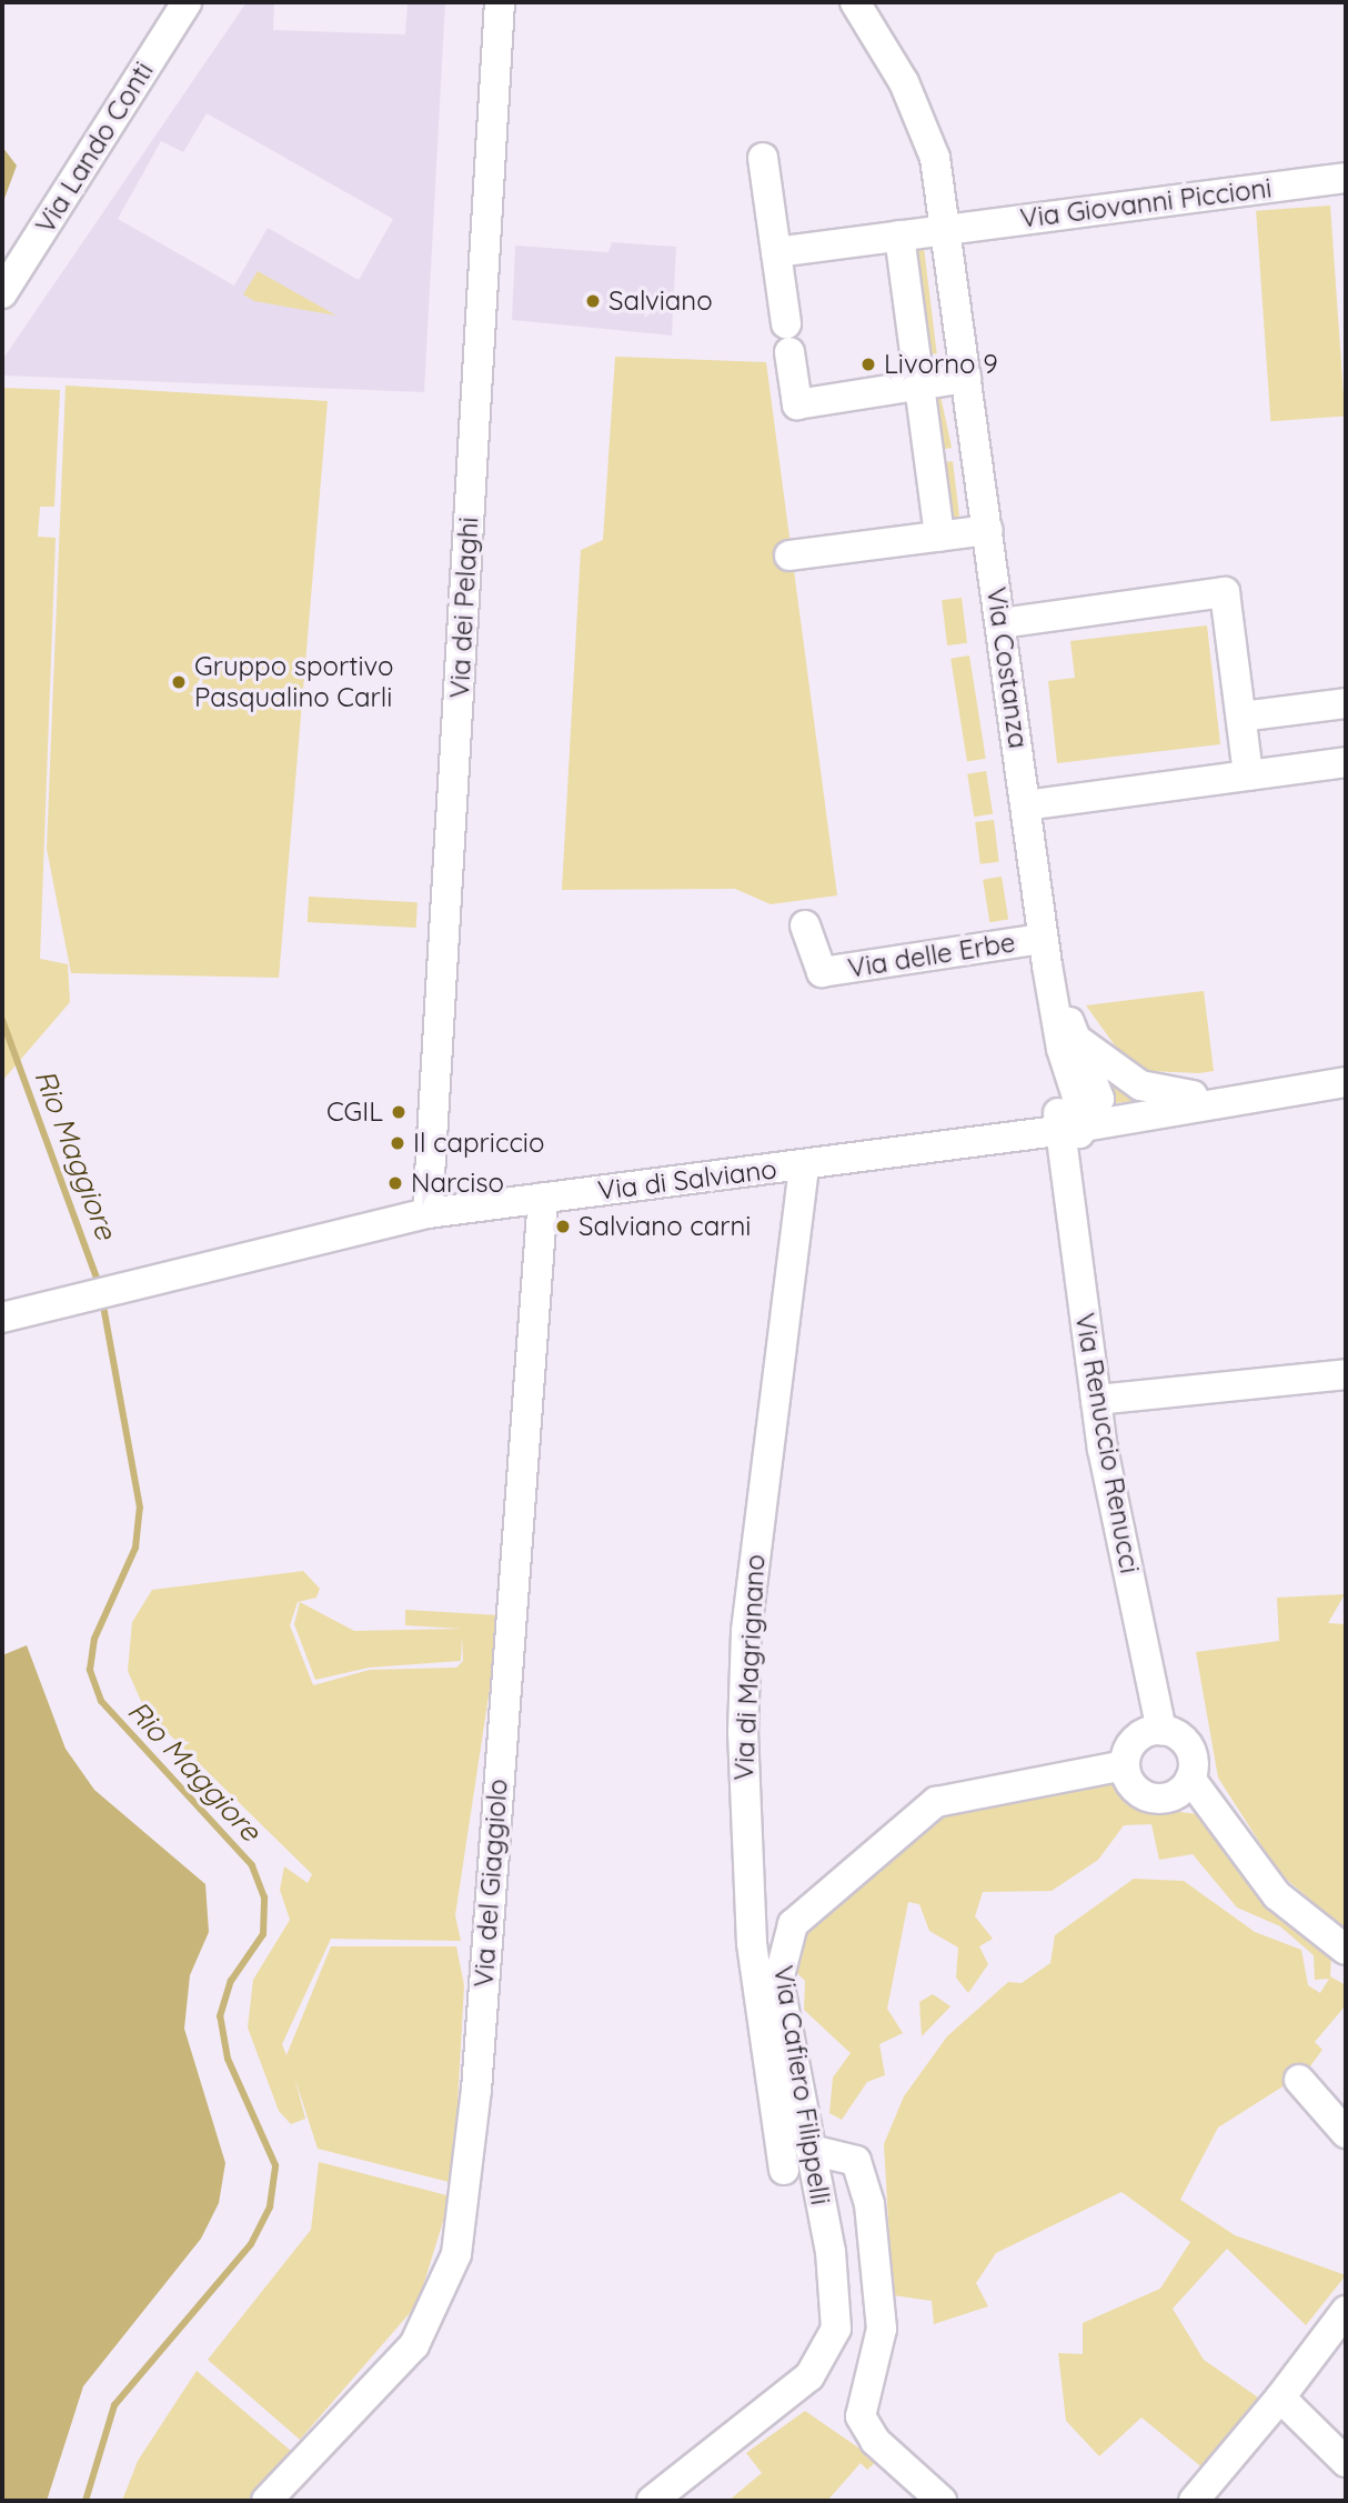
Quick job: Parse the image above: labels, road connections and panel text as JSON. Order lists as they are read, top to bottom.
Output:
{
  "streets": {
    "street": [
      "Via Lando Conti",
      "Via Giovanni Piccioni",
      "Via dei Pelaghi",
      "Via Costanza",
      "Via delle Erbe",
      "Via di Salviano",
      "Via Renuccio Renucci",
      "Via di Magrignano",
      "Via del Giaggiolo",
      "Via Cafiero Filippelli"
    ]
  },
  "crossings": [
    ["Via Giovanni Piccioni", "Via Costanza"],
    ["Via dei Pelaghi", "Via di Salviano"],
    ["Via Costanza", "Via delle Erbe"],
    ["Via Costanza", "Via di Salviano"],
    ["Via Costanza", "Via Renuccio Renucci"],
    ["Via di Salviano", "Via Renuccio Renucci"],
    ["Via di Salviano", "Via di Magrignano"],
    ["Via di Salviano", "Via del Giaggiolo"],
    ["Via Renuccio Renucci", "Via Cafiero Filippelli"]
  ],
  "water": ["Rio Maggiore"],
  "places": [
    "Salviano",
    "Livorno 9",
    "Gruppo sportivo Pasqualino Carli",
    "CGIL",
    "Il capriccio",
    "Narciso",
    "Salviano carni"
  ]
}
